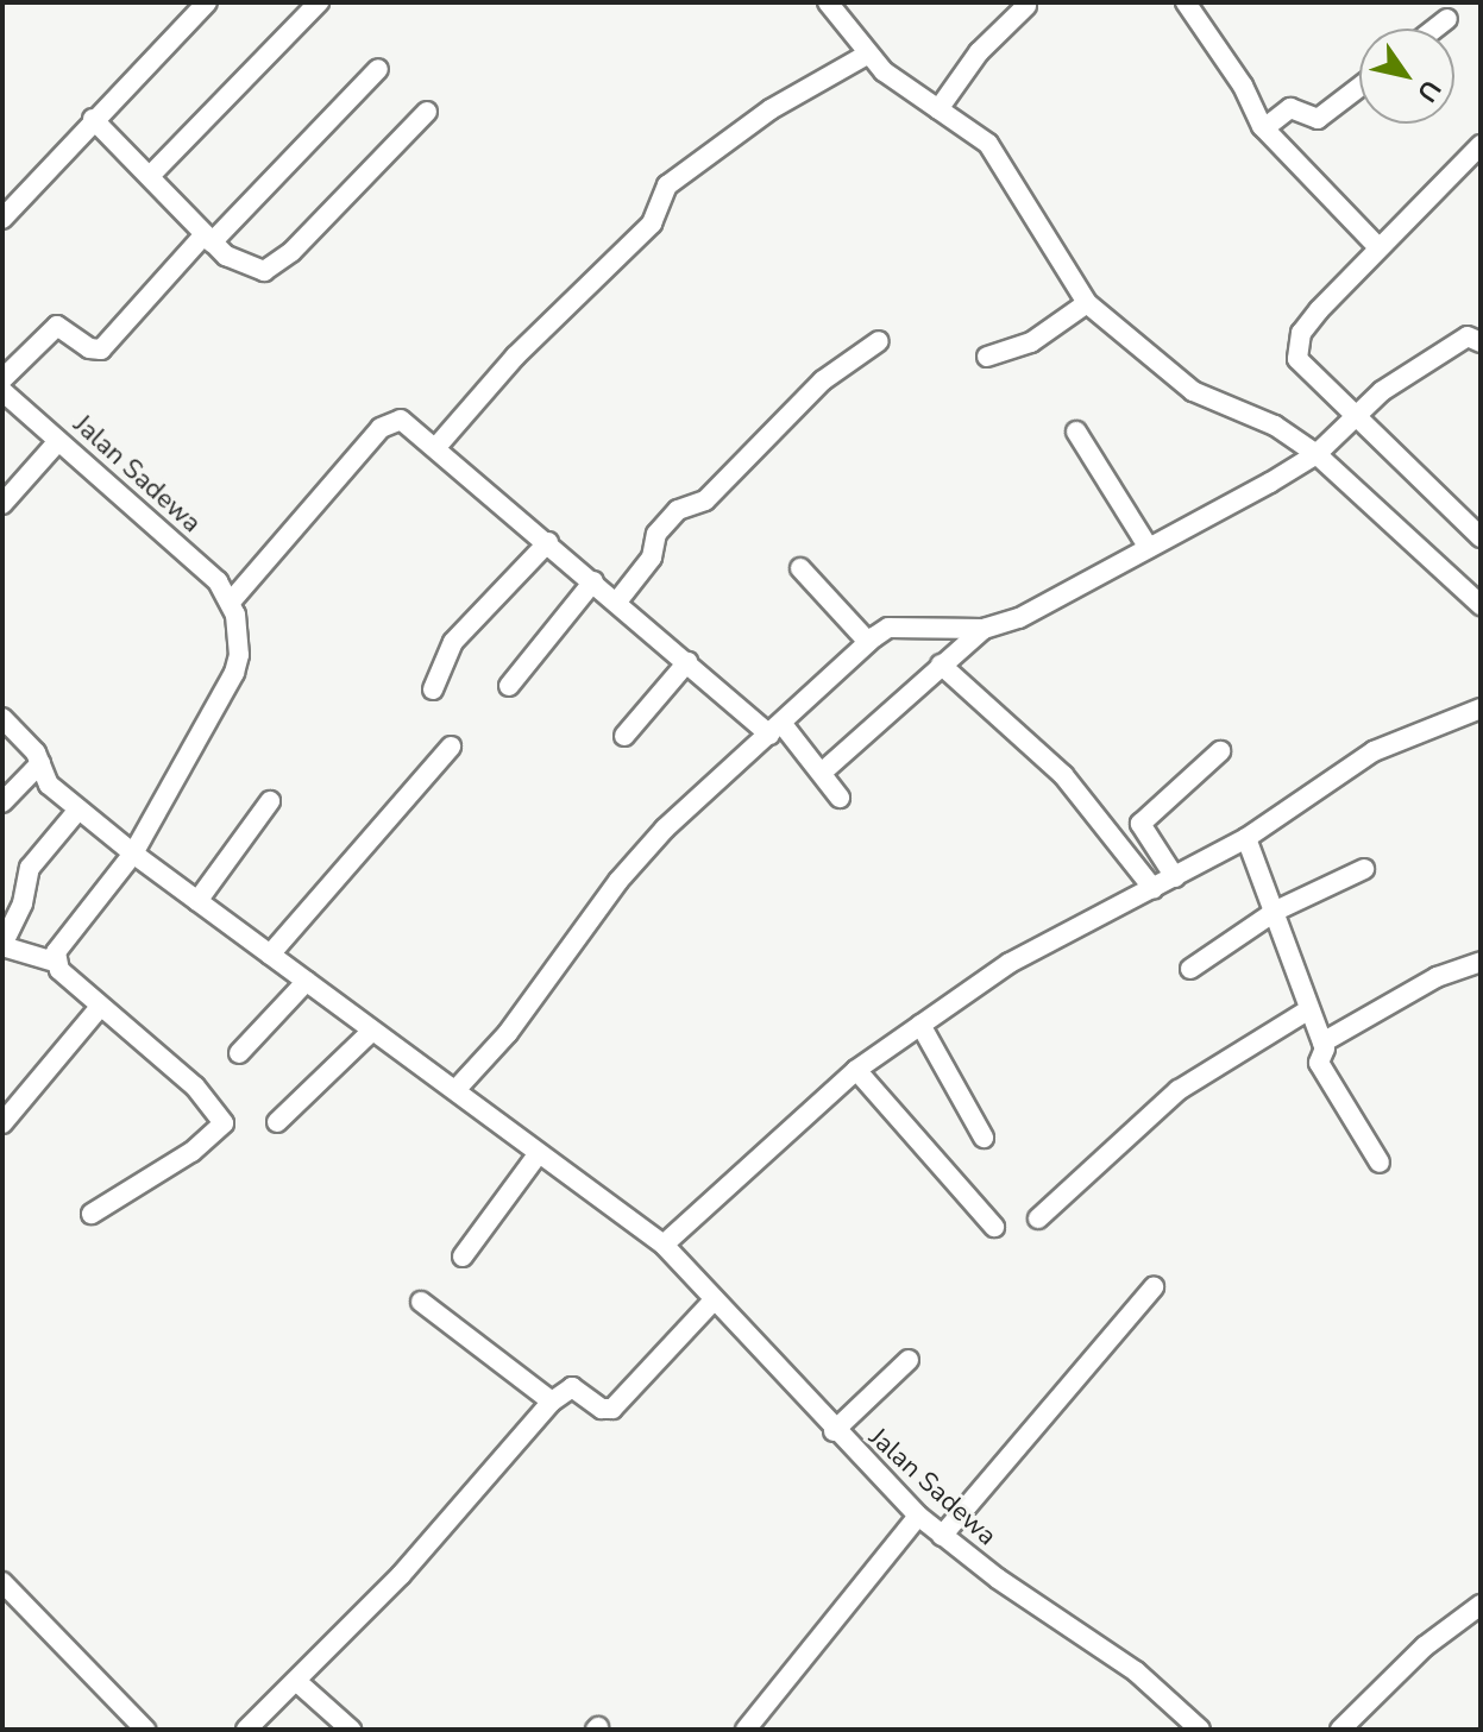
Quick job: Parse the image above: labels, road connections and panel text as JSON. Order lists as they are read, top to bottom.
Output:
{
  "streets": {
    "street": ["Jalan Sadewa"]
  },
  "north": "bottom right"
}
